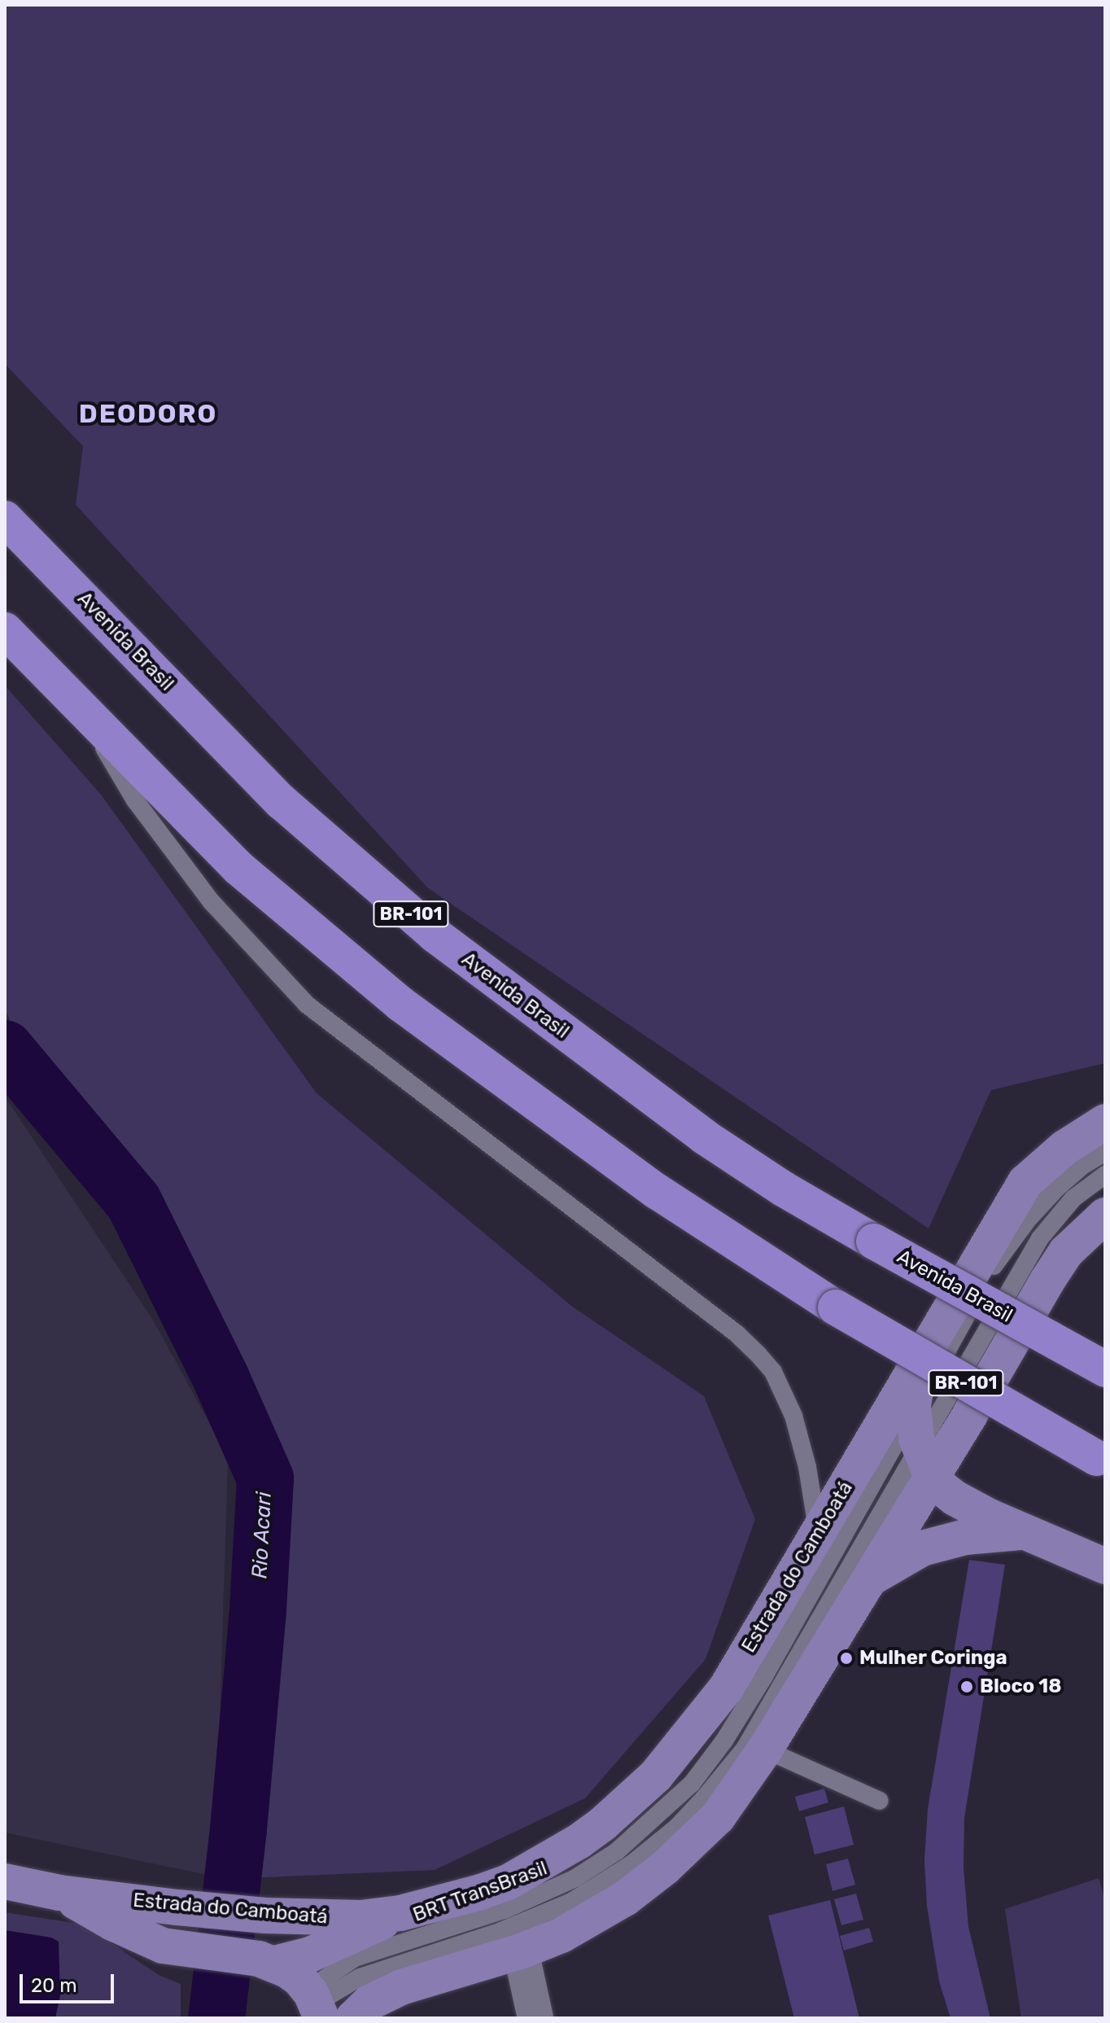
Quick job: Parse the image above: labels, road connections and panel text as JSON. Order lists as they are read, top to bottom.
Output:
{
  "streets": {
    "highway": ["Avenida Brasil", "BR-101"],
    "main road": ["Estrada do Camboatá"],
    "lane": ["BRT TransBrasil"]
  },
  "districts": ["DEODORO"],
  "water": ["Rio Acari"],
  "places": ["Mulher Coringa", "Bloco 18"],
  "scale_bar": "20 m"
}
